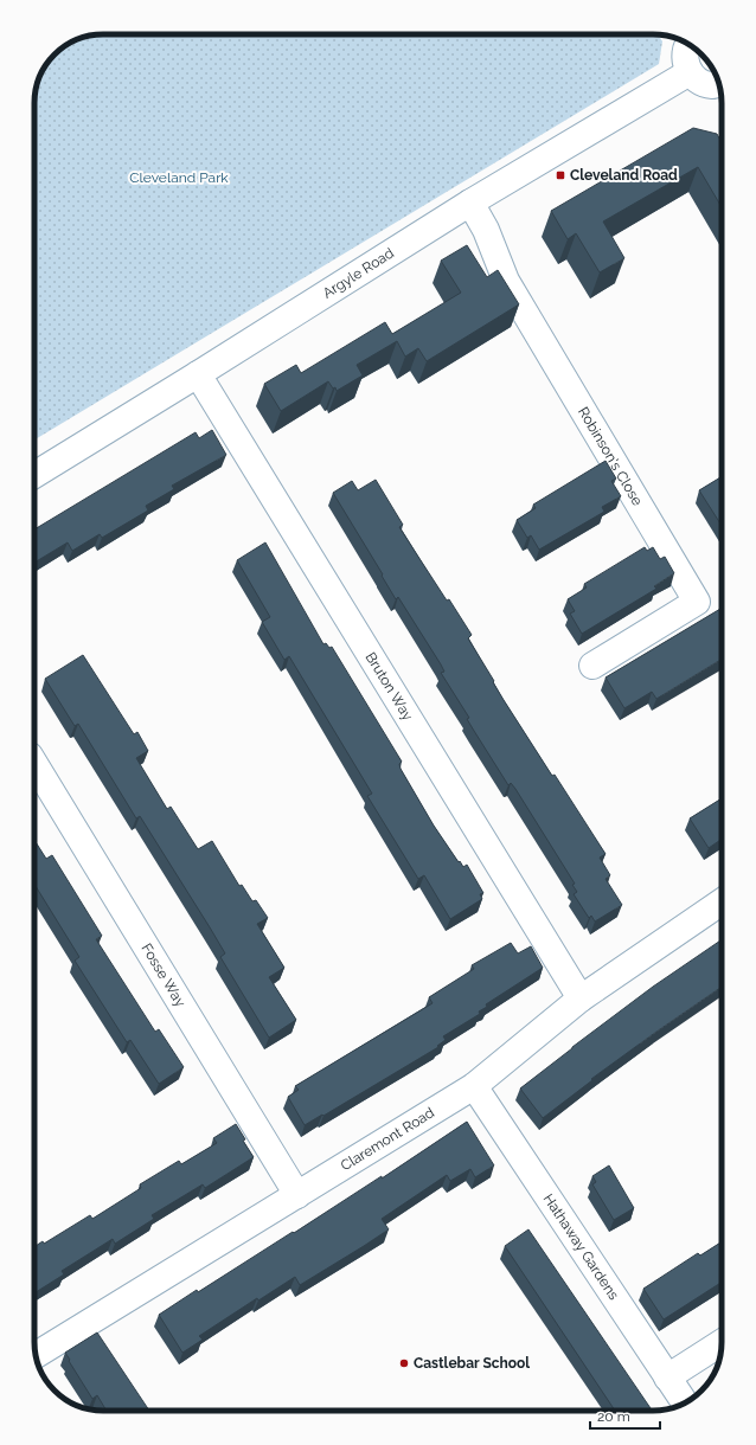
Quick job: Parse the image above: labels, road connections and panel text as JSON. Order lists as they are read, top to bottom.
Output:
{
  "streets": {
    "street": [
      "Argyle Road",
      "Robinson's Close",
      "Bruton Way",
      "Fosse Way",
      "Claremont Road",
      "Hathaway Gardens"
    ]
  },
  "crossings": [
    ["Argyle Road", "Robinson's Close"],
    ["Argyle Road", "Bruton Way"],
    ["Bruton Way", "Claremont Road"],
    ["Fosse Way", "Claremont Road"],
    ["Claremont Road", "Hathaway Gardens"]
  ],
  "parks": ["Cleveland Park"],
  "places": {
    "transit": ["Cleveland Road"],
    "other": ["Castlebar School"]
  },
  "scale_bar": "20 m"
}
